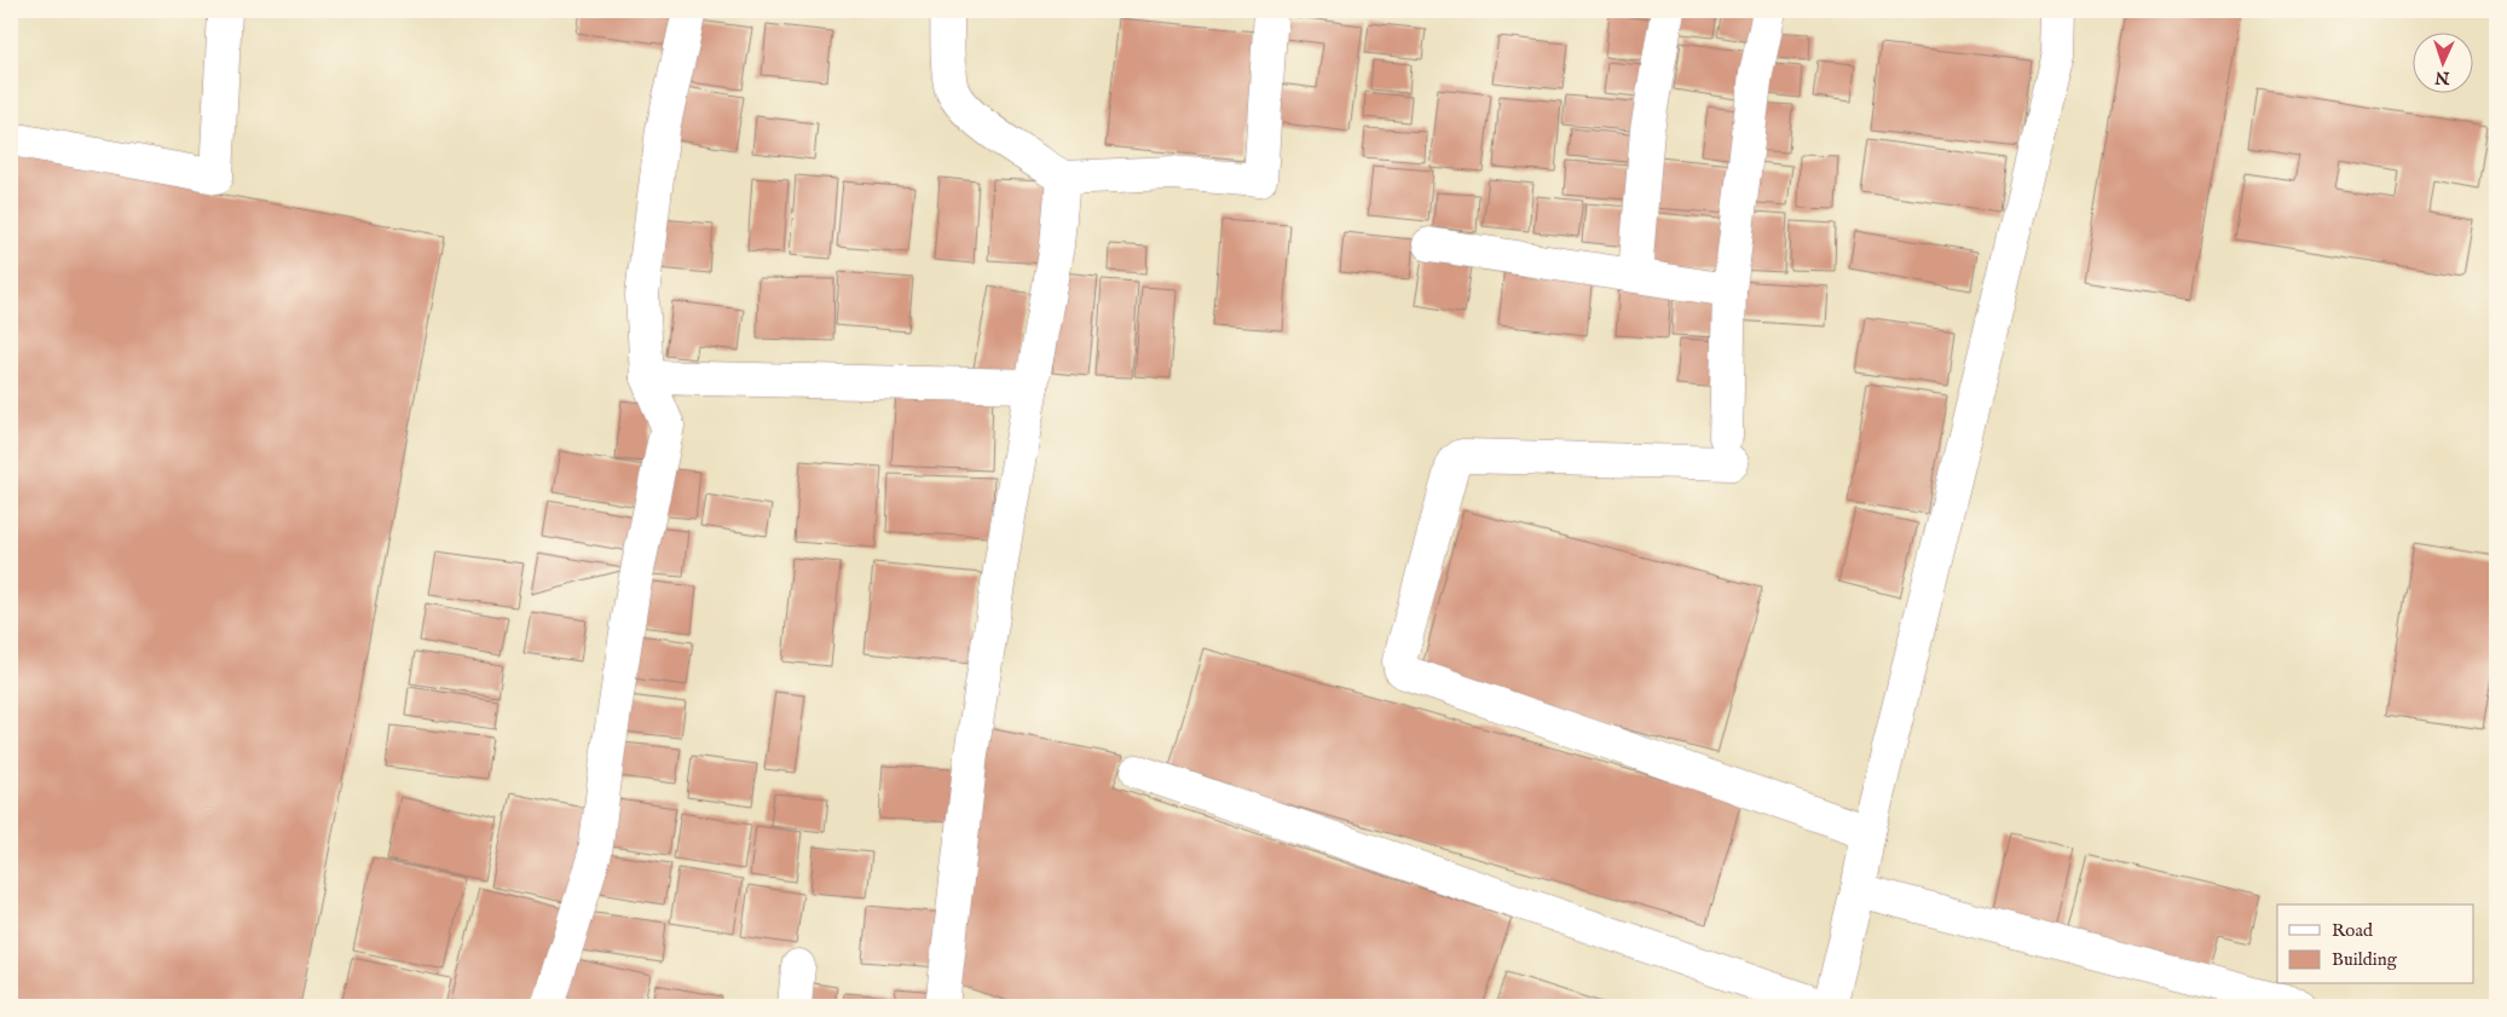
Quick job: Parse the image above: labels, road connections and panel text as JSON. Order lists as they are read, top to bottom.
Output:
{
  "legend": ["Road", "Building"],
  "north": "bottom"
}
